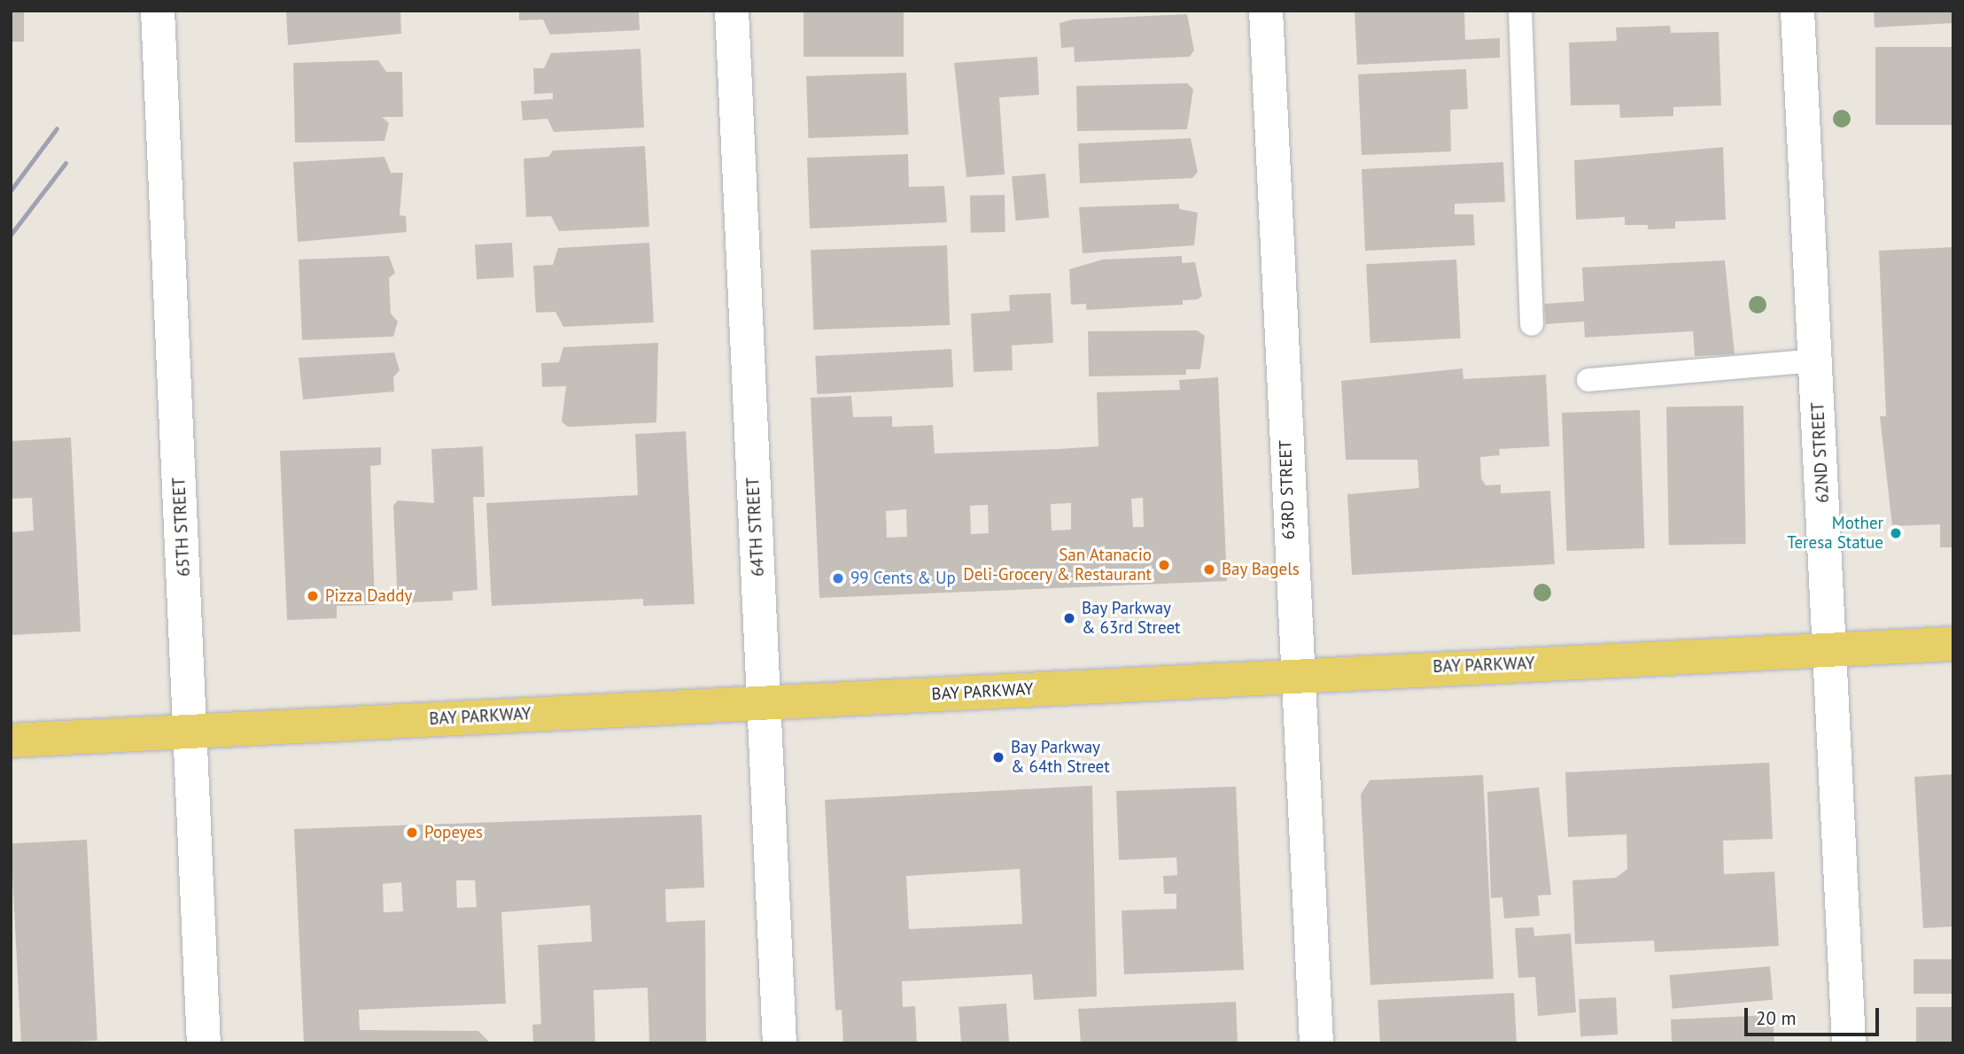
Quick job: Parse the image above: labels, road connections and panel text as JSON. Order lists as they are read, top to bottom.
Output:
{
  "streets": {
    "main road": ["BAY PARKWAY"],
    "street": [
      "62ND STREET",
      "63RD STREET",
      "65TH STREET",
      "64TH STREET"
    ]
  },
  "crossings": [
    ["62ND STREET", "BAY PARKWAY"],
    ["63RD STREET", "BAY PARKWAY"],
    ["65TH STREET", "BAY PARKWAY"],
    ["64TH STREET", "BAY PARKWAY"]
  ],
  "places": [
    "Mother Teresa Statue",
    "San Atanacio Deli-Grocery & Restaurant",
    "Bay Bagels",
    "99 Cents & Up",
    "Pizza Daddy",
    "Bay Parkway & 63rd Street",
    "Bay Parkway & 64th Street",
    "Popeyes"
  ],
  "scale_bar": "20 m"
}
